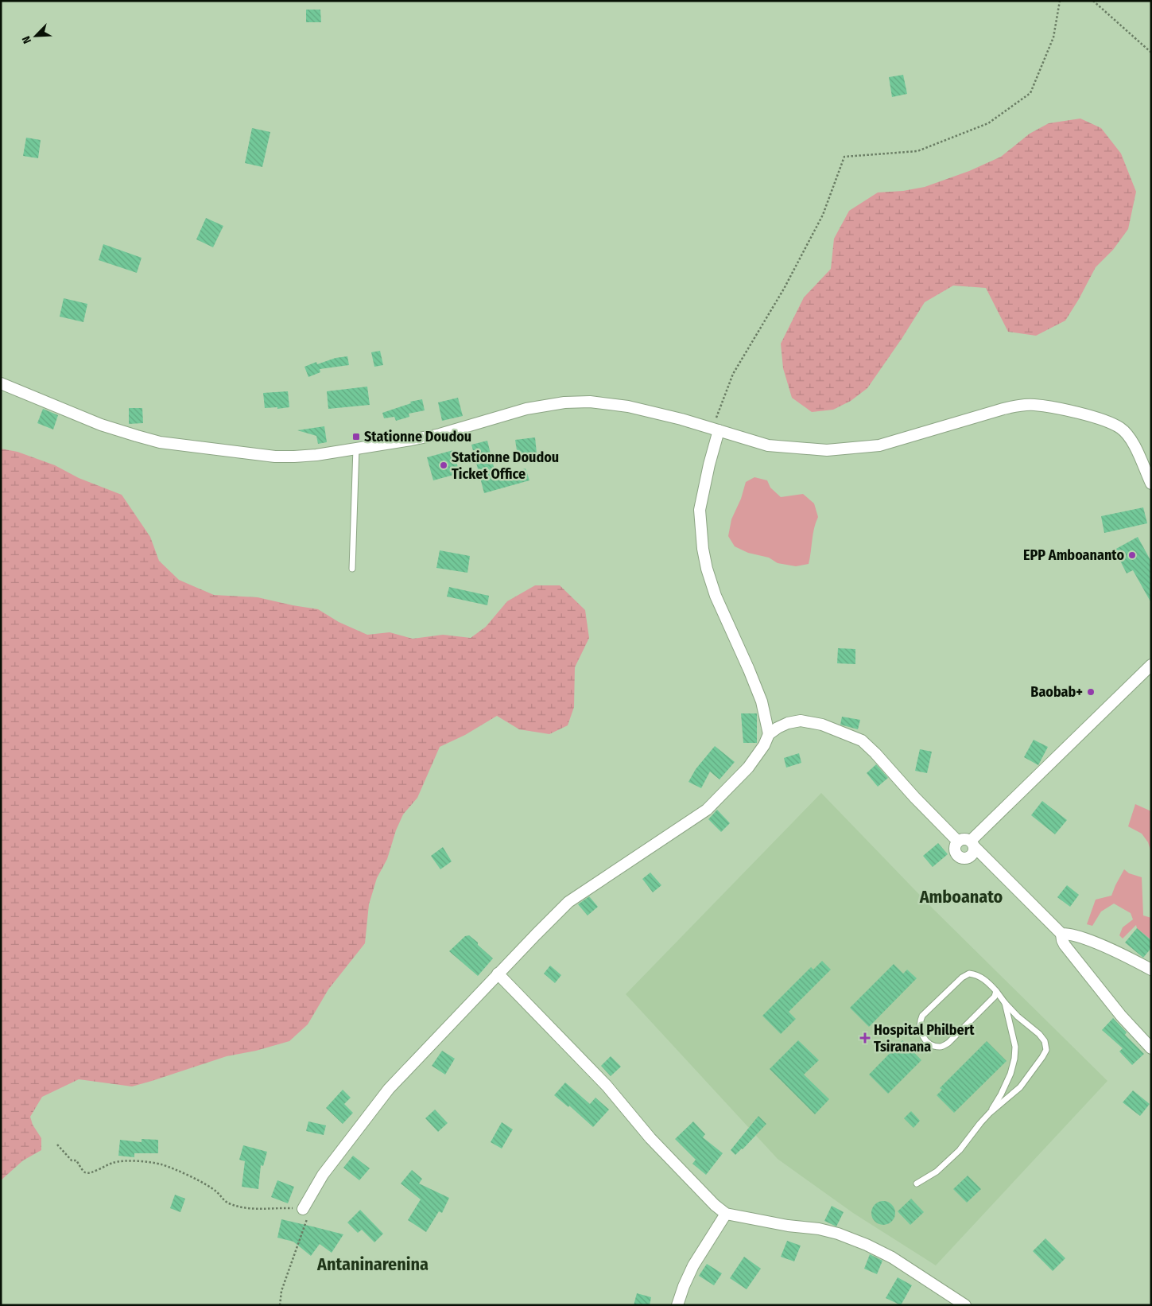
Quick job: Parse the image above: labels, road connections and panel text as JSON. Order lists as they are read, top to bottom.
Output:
{
  "districts": ["Amboanato", "Antaninarenina"],
  "places": {
    "transit": ["Stationne Doudou"],
    "other": ["Stationne Doudou Ticket Office", "EPP Amboananto", "Baobab+"],
    "health": ["Hospital Philbert Tsiranana"]
  },
  "north": "bottom left"
}
